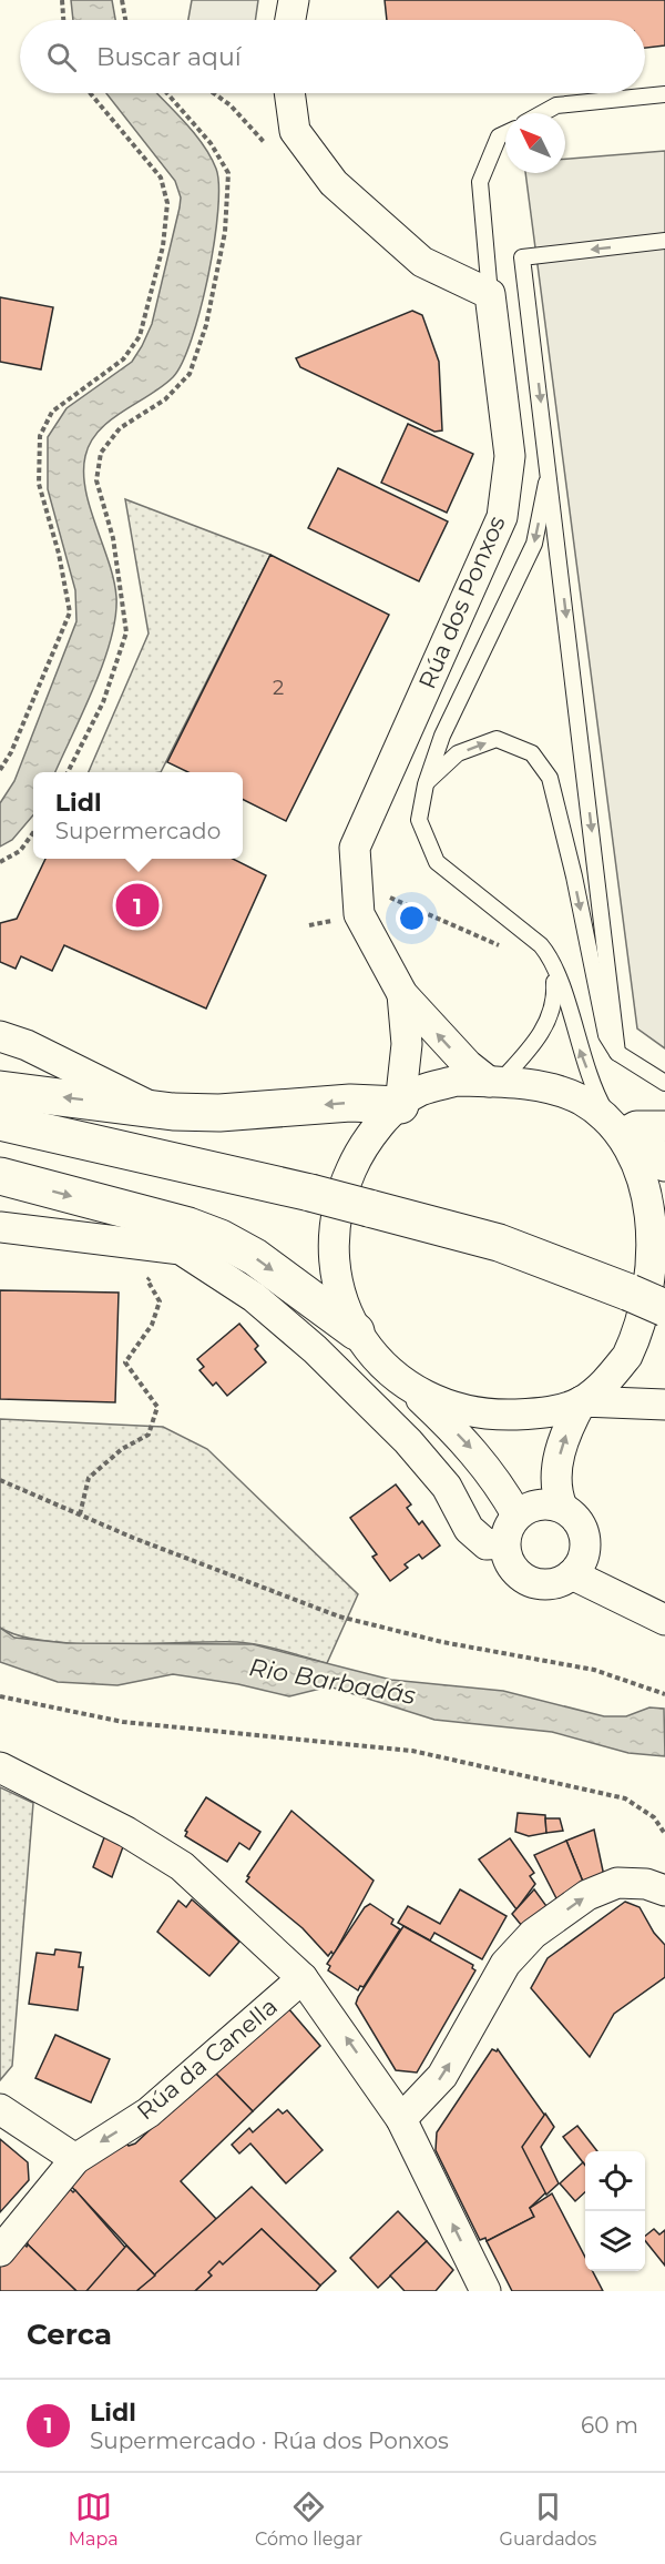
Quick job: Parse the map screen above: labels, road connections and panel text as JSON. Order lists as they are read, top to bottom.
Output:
{
  "streets": {
    "street": ["Rúa dos Ponxos", "Rúa da Canella"]
  },
  "one_way": ["Rúa da Canella"],
  "water": ["Rio Barbadás"],
  "house_numbers": ["2"],
  "north": "top left",
  "page": {
    "search": "Buscar aquí",
    "popup": ["Lidl", "Supermercado"],
    "pins": "1",
    "heading": "Cerca",
    "list": [
      {
        "mark": "1",
        "name": "Lidl",
        "note": "Supermercado · Rúa dos Ponxos",
        "value": "60 m"
      }
    ],
    "nav": ["Mapa", "Cómo llegar", "Guardados"]
  }
}
